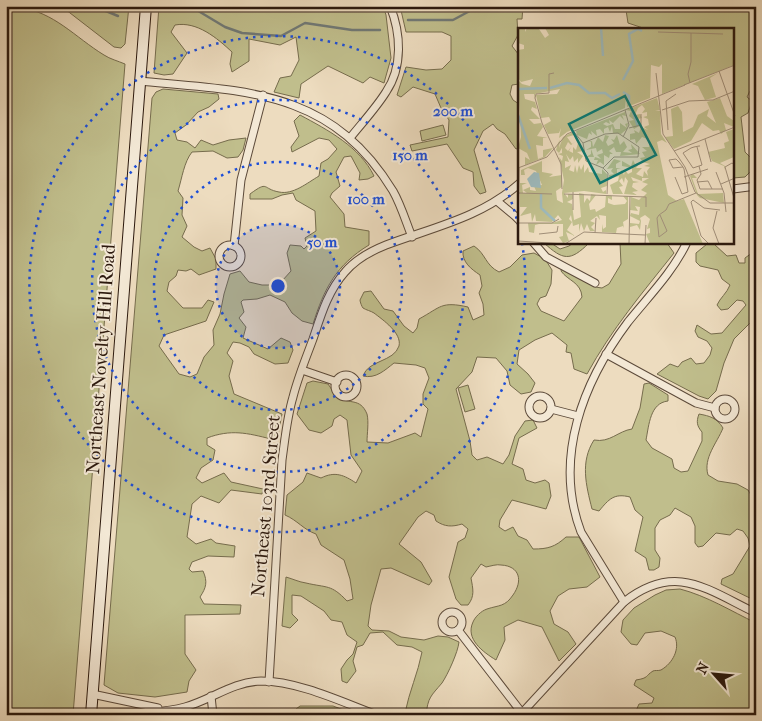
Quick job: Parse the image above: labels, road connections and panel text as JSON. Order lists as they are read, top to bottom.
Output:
{
  "streets": {
    "main road": ["Northeast Novelty Hill Road"],
    "street": ["Northeast 103rd Street"]
  },
  "north": "top left",
  "rings": [
    "200 m",
    "150 m",
    "100 m",
    "50 m"
  ]
}
